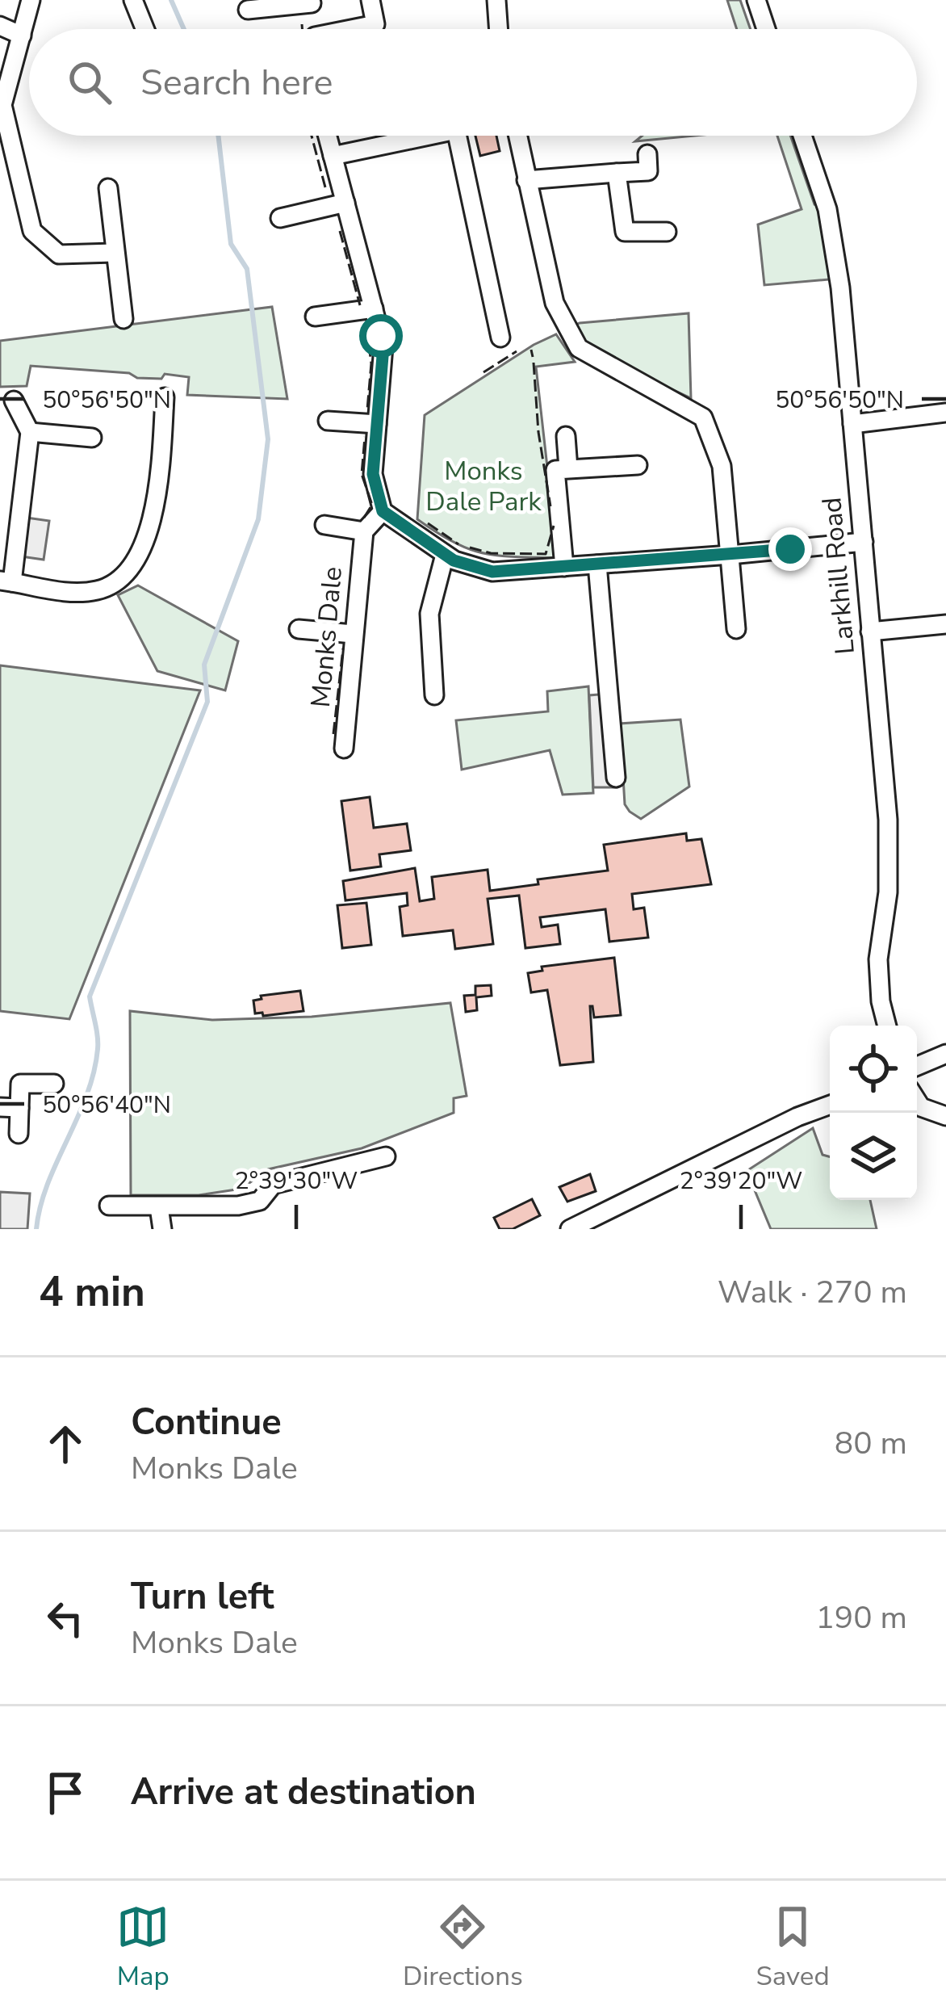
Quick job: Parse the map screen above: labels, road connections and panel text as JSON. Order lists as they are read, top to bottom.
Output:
{
  "streets": {
    "street": ["Larkhill Road", "Monks Dale"]
  },
  "parks": ["Monks Dale Park"],
  "page": {
    "search": "Search here",
    "heading": ["4 min", "Walk · 270 m"],
    "list": [
      ["Continue", "Monks Dale", "80 m"],
      ["Turn left", "Monks Dale", "190 m"],
      "Arrive at destination"
    ],
    "nav": ["Map", "Directions", "Saved"]
  },
  "coordinates": [
    "50°56'50\"N",
    "50°56'40\"N",
    "2°39'30\"W",
    "2°39'20\"W"
  ]
}
